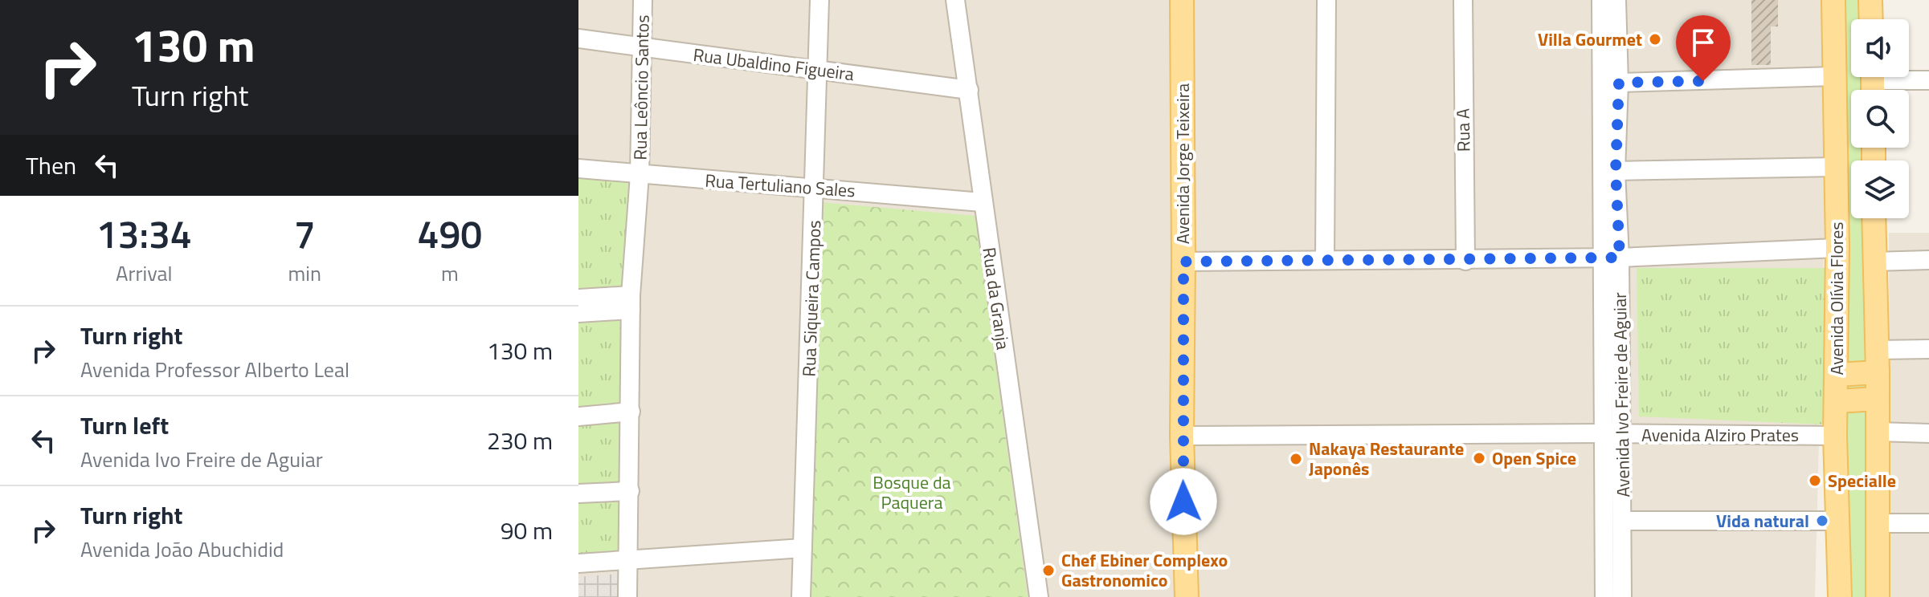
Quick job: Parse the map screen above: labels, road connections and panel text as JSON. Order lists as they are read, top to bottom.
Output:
{
  "streets": {
    "main road": ["Avenida Jorge Teixeira", "Avenida Olívia Flores"],
    "street": [
      "Rua Ubaldino Figueira",
      "Rua Leôncio Santos",
      "Rua A",
      "Rua Tertuliano Sales",
      "Rua Siqueira Campos",
      "Rua da Granja",
      "Avenida Ivo Freire de Aguiar",
      "Avenida Alziro Prates"
    ]
  },
  "crossings": [
    ["Rua Ubaldino Figueira", "Rua Leôncio Santos"],
    ["Rua Ubaldino Figueira", "Rua Siqueira Campos"],
    ["Rua Ubaldino Figueira", "Rua da Granja"],
    ["Rua Leôncio Santos", "Rua Tertuliano Sales"],
    ["Avenida Jorge Teixeira", "Avenida Alziro Prates"],
    ["Rua Tertuliano Sales", "Rua Siqueira Campos"],
    ["Rua Tertuliano Sales", "Rua da Granja"],
    ["Avenida Olívia Flores", "Avenida Alziro Prates"],
    ["Avenida Ivo Freire de Aguiar", "Avenida Alziro Prates"]
  ],
  "parks": ["Bosque da Paquera"],
  "places": [
    "Villa Gourmet",
    "Open Spice",
    "Nakaya Restaurante Japonês",
    "Specialle",
    "Vida natural",
    "Chef Ebiner Complexo Gastronomico"
  ],
  "page": {
    "turn": ["130 m", "Turn right"],
    "then": "Then",
    "eta": [
      "13:34",
      "Arrival",
      "7",
      "min",
      "490",
      "m"
    ],
    "list": [
      {
        "name": "Turn right",
        "note": "Avenida Professor Alberto Leal",
        "value": "130 m"
      },
      {
        "name": "Turn left",
        "note": "Avenida Ivo Freire de Aguiar",
        "value": "230 m"
      },
      {
        "name": "Turn right",
        "note": "Avenida João Abuchidid",
        "value": "90 m"
      }
    ]
  }
}
